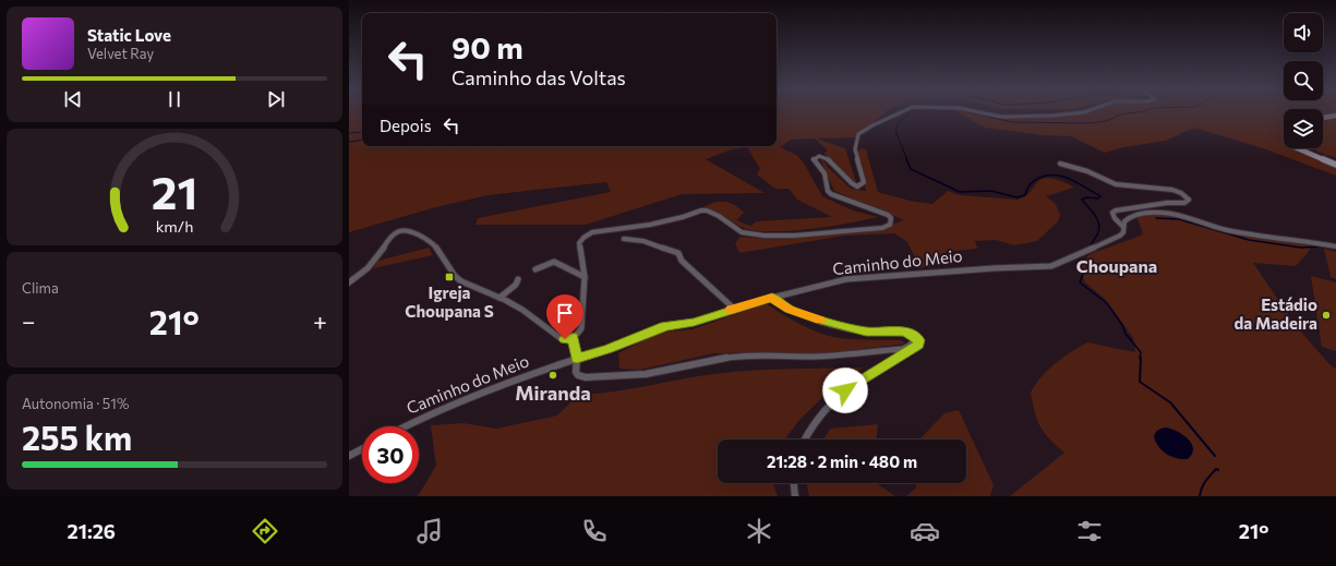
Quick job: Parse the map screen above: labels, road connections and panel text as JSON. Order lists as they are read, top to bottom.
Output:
{
  "streets": {
    "street": ["Caminho do Meio"]
  },
  "districts": ["Choupana"],
  "places": {
    "transit": ["Igreja Choupana S"],
    "other": ["Estádio da Madeira", "Miranda"]
  },
  "page": {
    "turn": ["90 m", "Caminho das Voltas"],
    "song": ["Static Love", "Velvet Ray"],
    "then": "Depois",
    "tile": [
      "Clima",
      ["Autonomia · 51%", "255 km"]
    ],
    "heat": ["−", "21°", "+"],
    "limit": "30",
    "trip": "21:28 · 2 min · 480 m",
    "tabs": ["21:26", "21°"],
    "gauge": ["21", "km/h"]
  }
}
